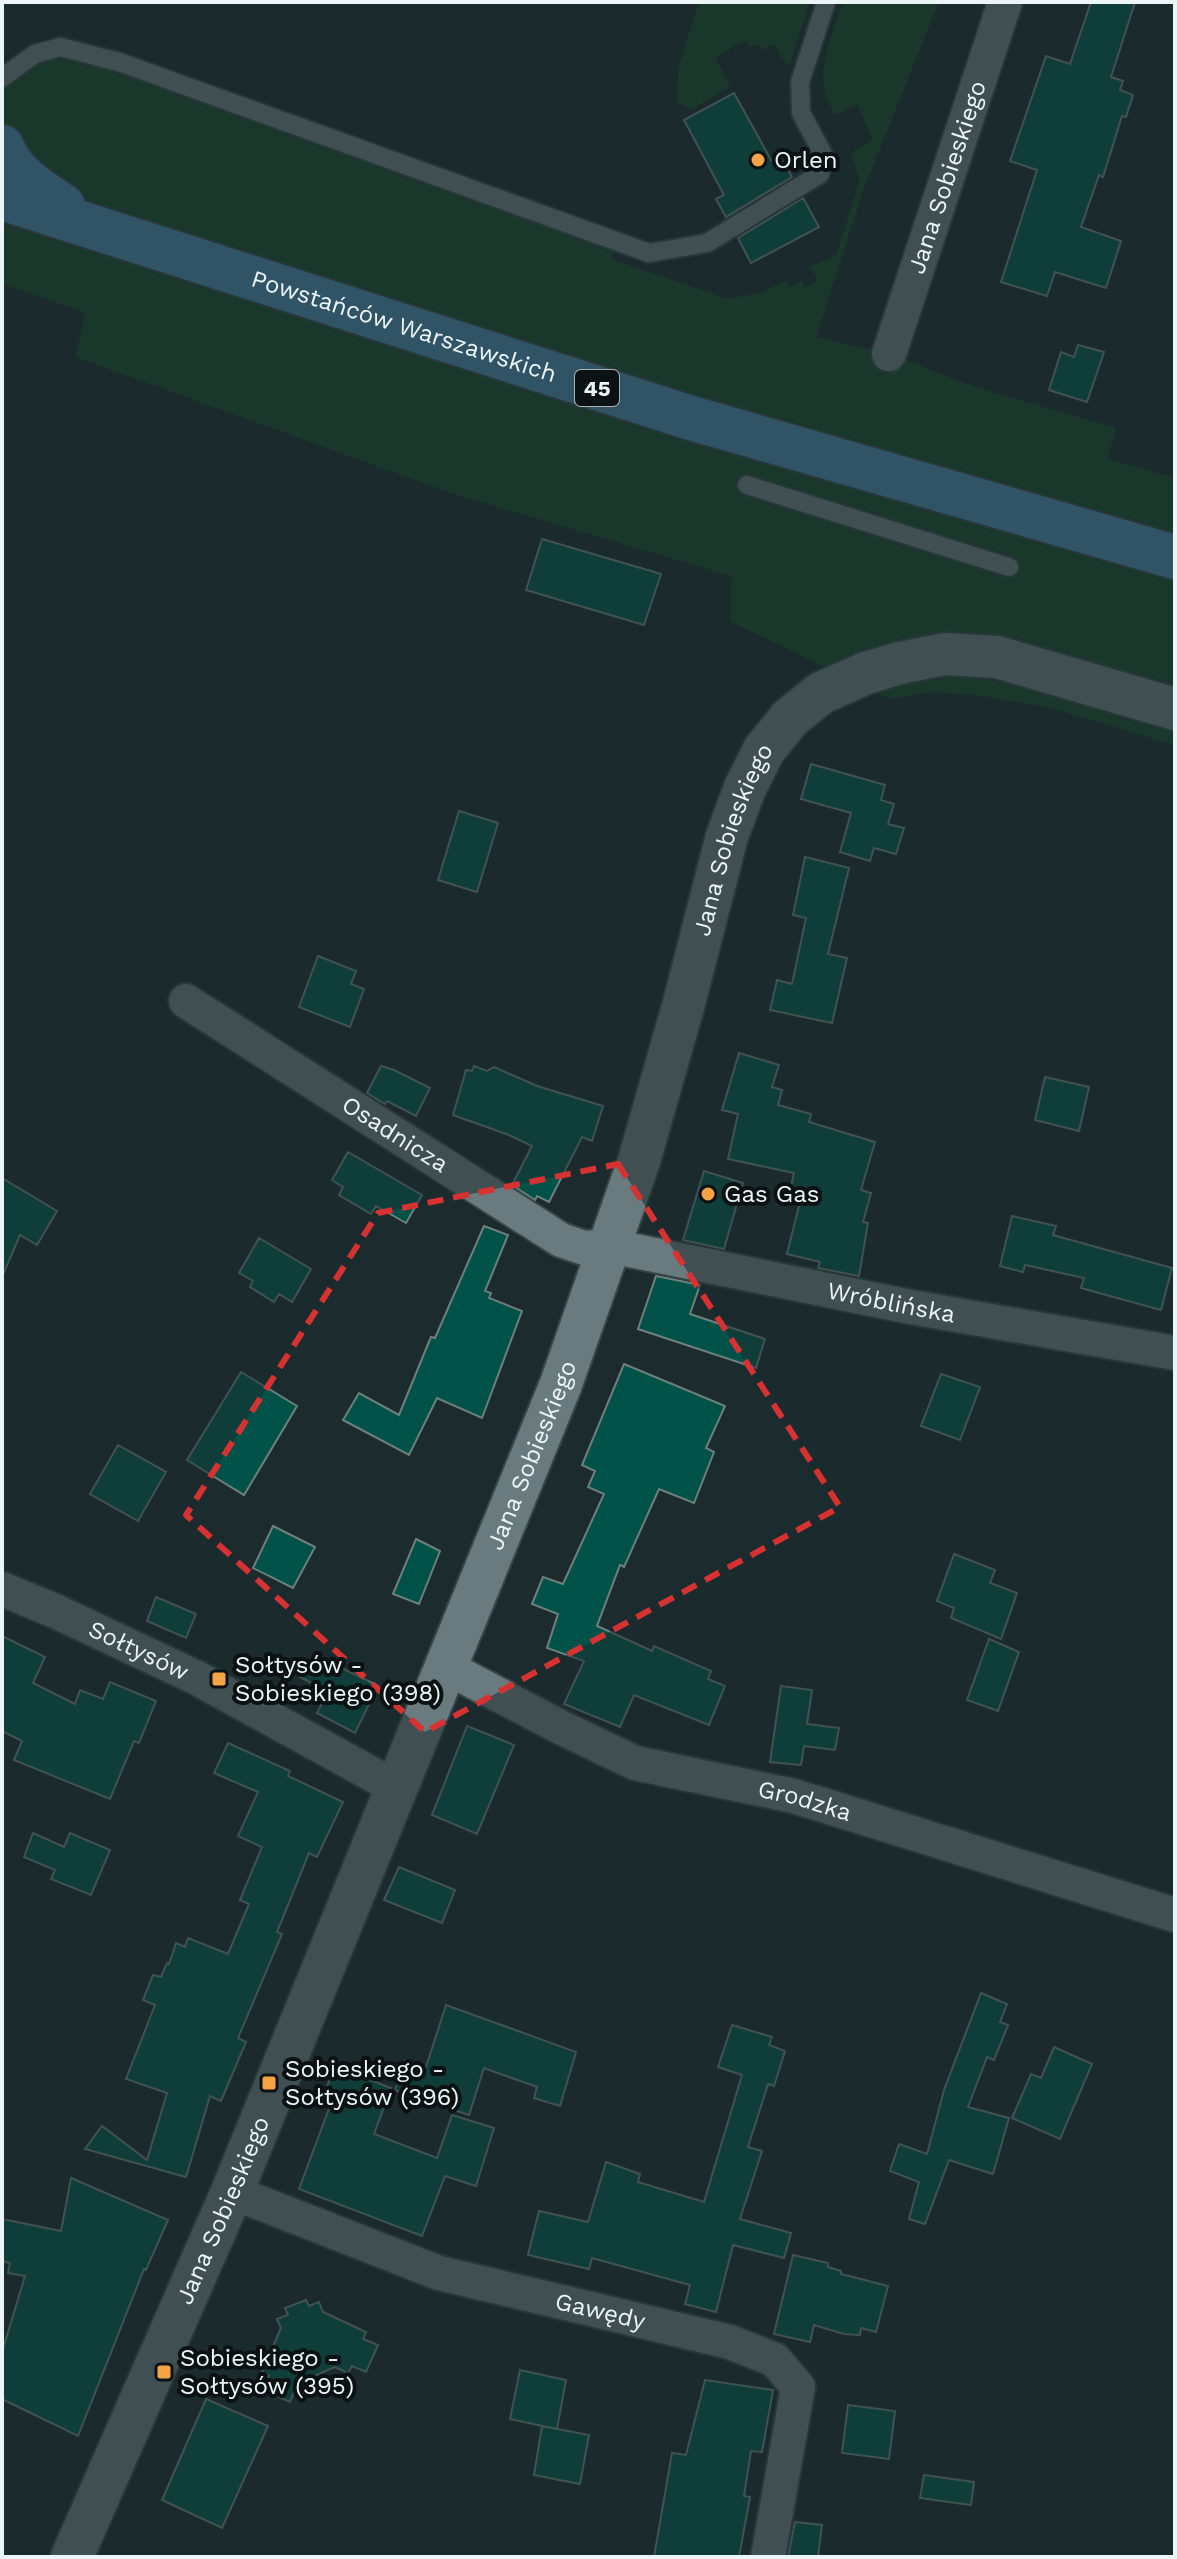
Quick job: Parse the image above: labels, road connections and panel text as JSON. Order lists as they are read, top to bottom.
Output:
{
  "streets": {
    "main road": ["Powstańców Warszawskich", "45"],
    "street": [
      "Jana Sobieskiego",
      "Osadnicza",
      "Wróblińska",
      "Sołtysów",
      "Grodzka",
      "Gawędy"
    ]
  },
  "crossings": [
    ["Jana Sobieskiego", "Osadnicza"],
    ["Jana Sobieskiego", "Wróblińska"],
    ["Jana Sobieskiego", "Sołtysów"],
    ["Jana Sobieskiego", "Grodzka"],
    ["Jana Sobieskiego", "Gawędy"],
    ["Osadnicza", "Wróblińska"]
  ],
  "places": {
    "other": ["Orlen", "Gas Gas"],
    "transit": ["Sołtysów - Sobieskiego (398)", "Sobieskiego - Sołtysów (396)", "Sobieskiego - Sołtysów (395)"]
  }
}
